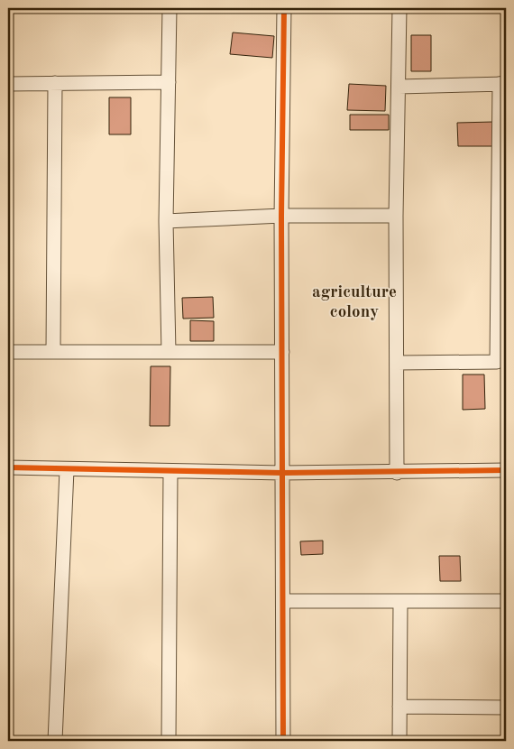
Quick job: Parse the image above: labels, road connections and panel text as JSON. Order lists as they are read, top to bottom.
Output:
{
  "districts": ["agriculture colony"]
}
